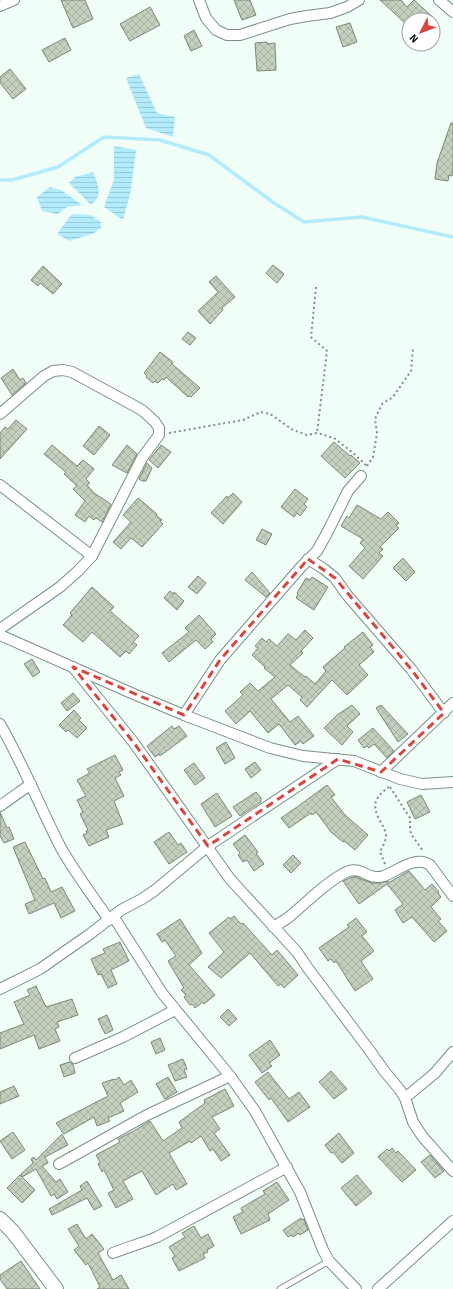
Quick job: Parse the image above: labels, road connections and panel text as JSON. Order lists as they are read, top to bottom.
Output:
{
  "north": "bottom left"
}
